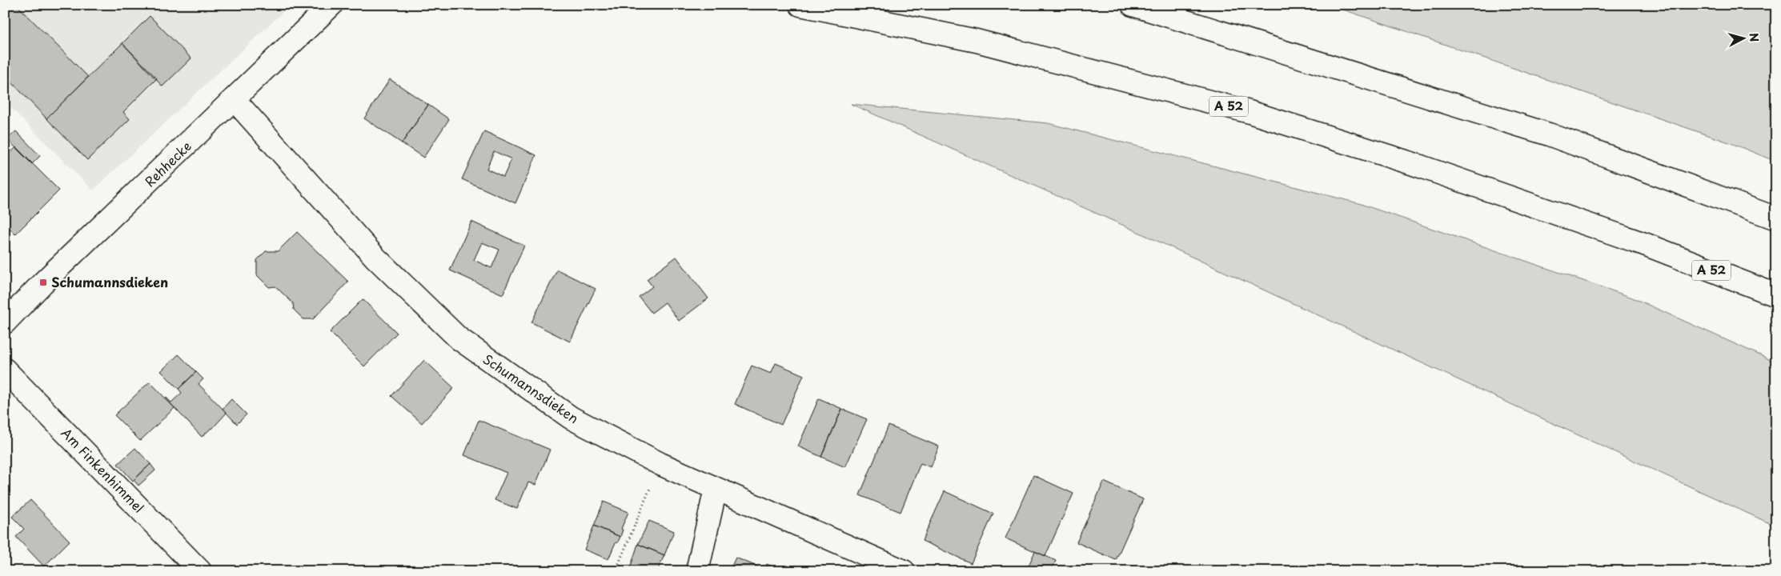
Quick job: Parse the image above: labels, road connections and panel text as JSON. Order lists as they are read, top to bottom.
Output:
{
  "streets": {
    "main road": [
      "A 52",
      "Rehhecke",
      "Schumannsdieken",
      "Am Finkenhimmel"
    ]
  },
  "crossings": [
    ["Rehhecke", "Schumannsdieken"]
  ],
  "places": {
    "transit": ["Schumannsdieken"]
  },
  "north": "right"
}
